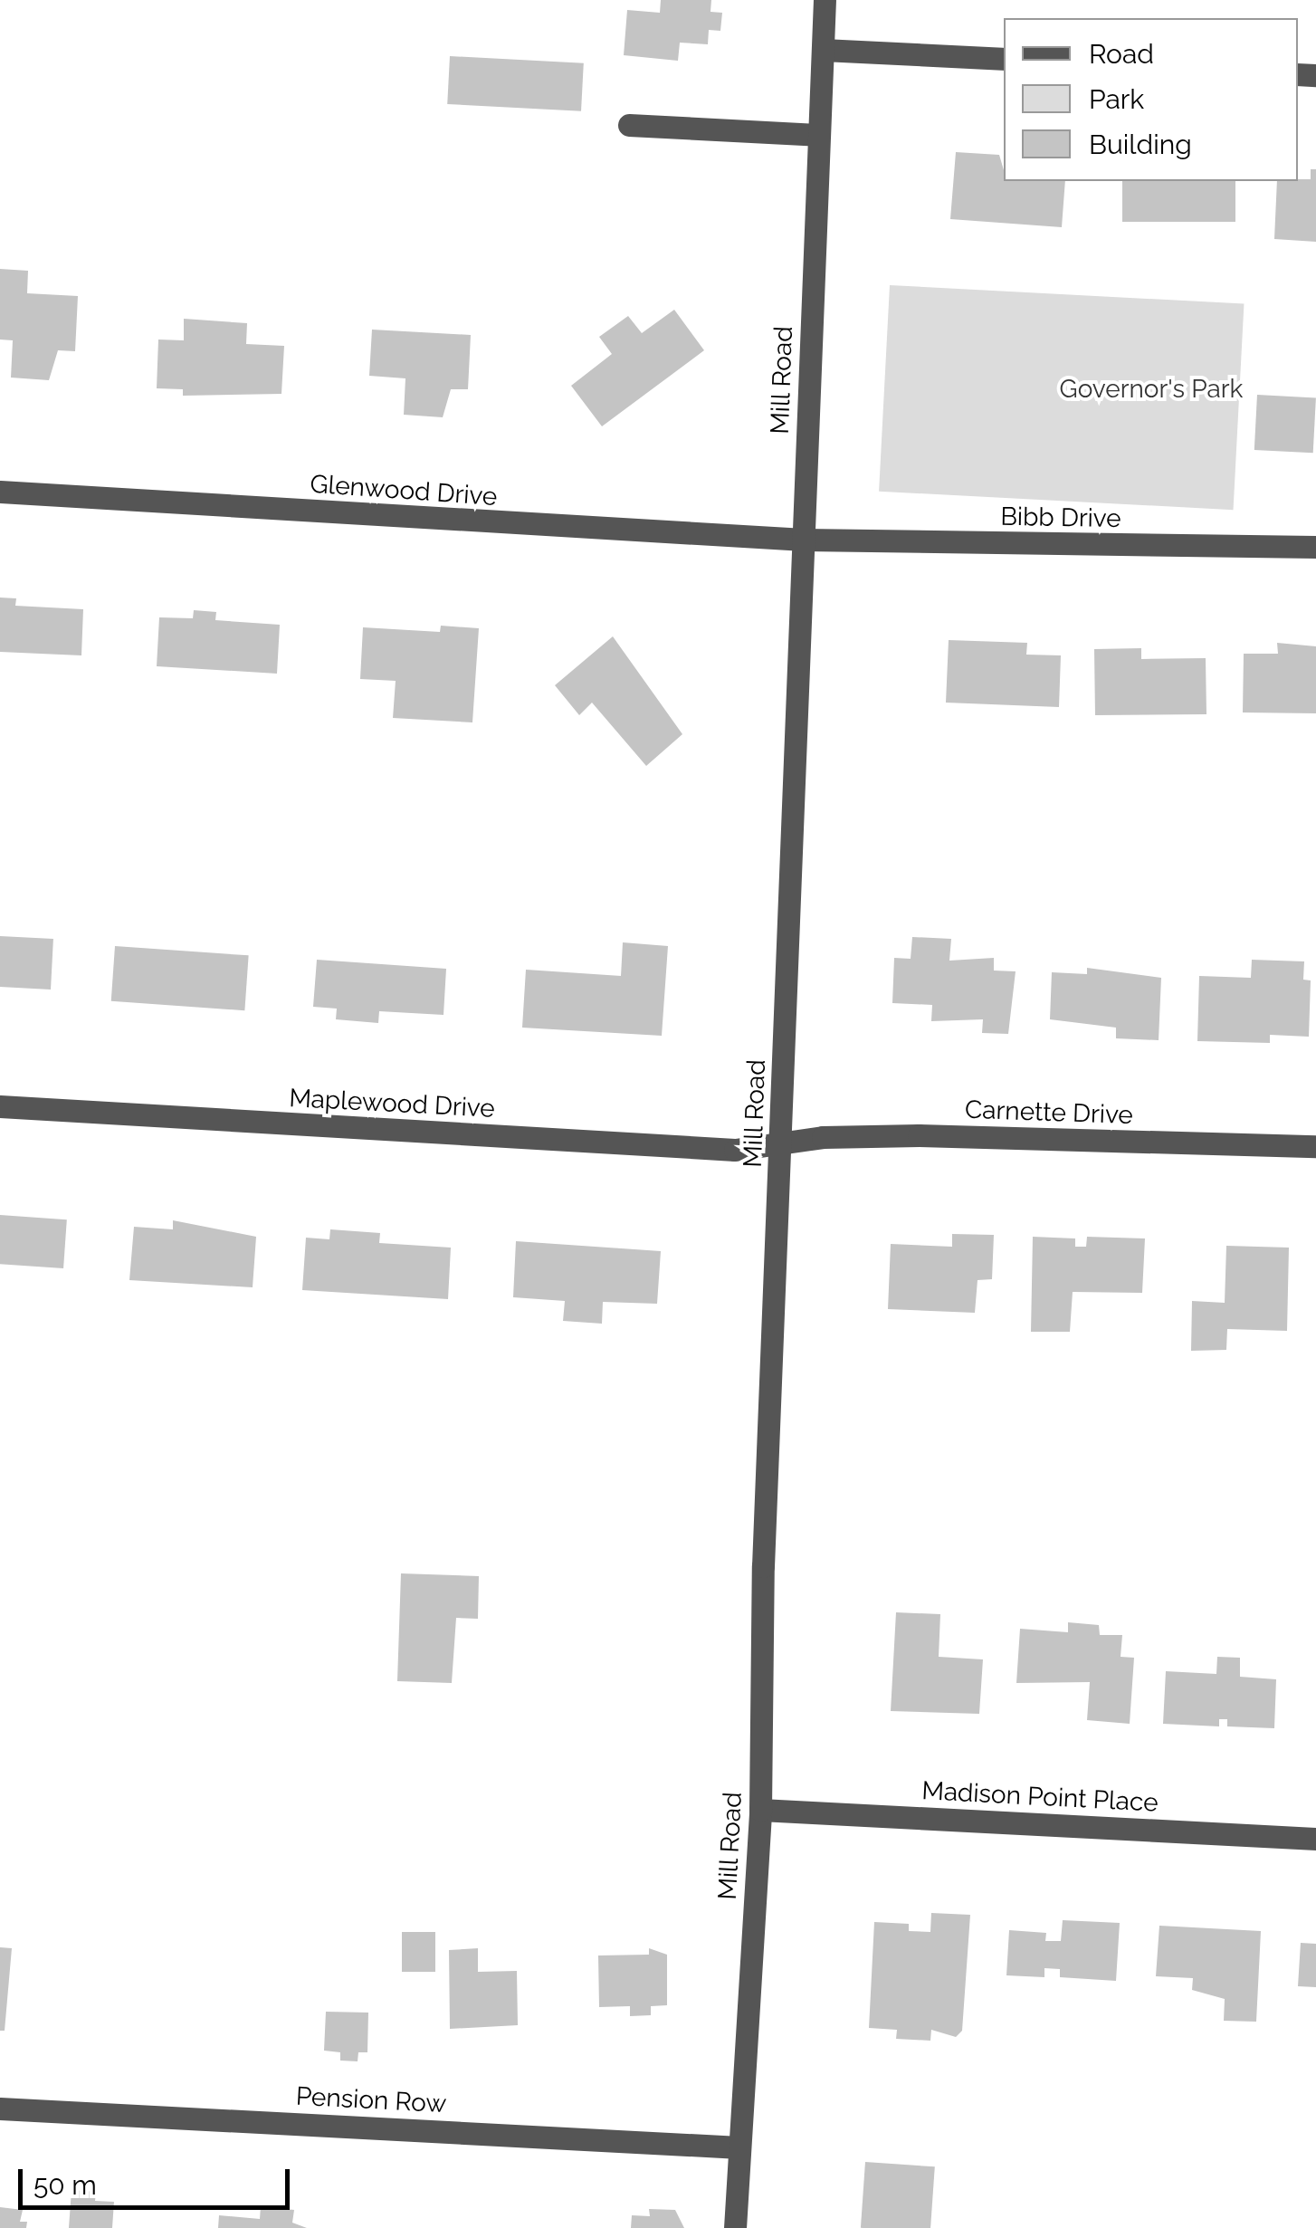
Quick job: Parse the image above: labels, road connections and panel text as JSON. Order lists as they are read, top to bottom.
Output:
{
  "streets": {
    "street": [
      "Mill Road",
      "Glenwood Drive",
      "Bibb Drive",
      "Maplewood Drive",
      "Carnette Drive",
      "Madison Point Place",
      "Pension Row"
    ]
  },
  "crossings": [
    ["Mill Road", "Glenwood Drive"],
    ["Mill Road", "Bibb Drive"],
    ["Mill Road", "Maplewood Drive"],
    ["Mill Road", "Carnette Drive"],
    ["Mill Road", "Madison Point Place"],
    ["Mill Road", "Pension Row"],
    ["Glenwood Drive", "Bibb Drive"],
    ["Maplewood Drive", "Carnette Drive"]
  ],
  "parks": ["Governor's Park"],
  "legend": ["Road", "Park", "Building"],
  "scale_bar": "50 m"
}
